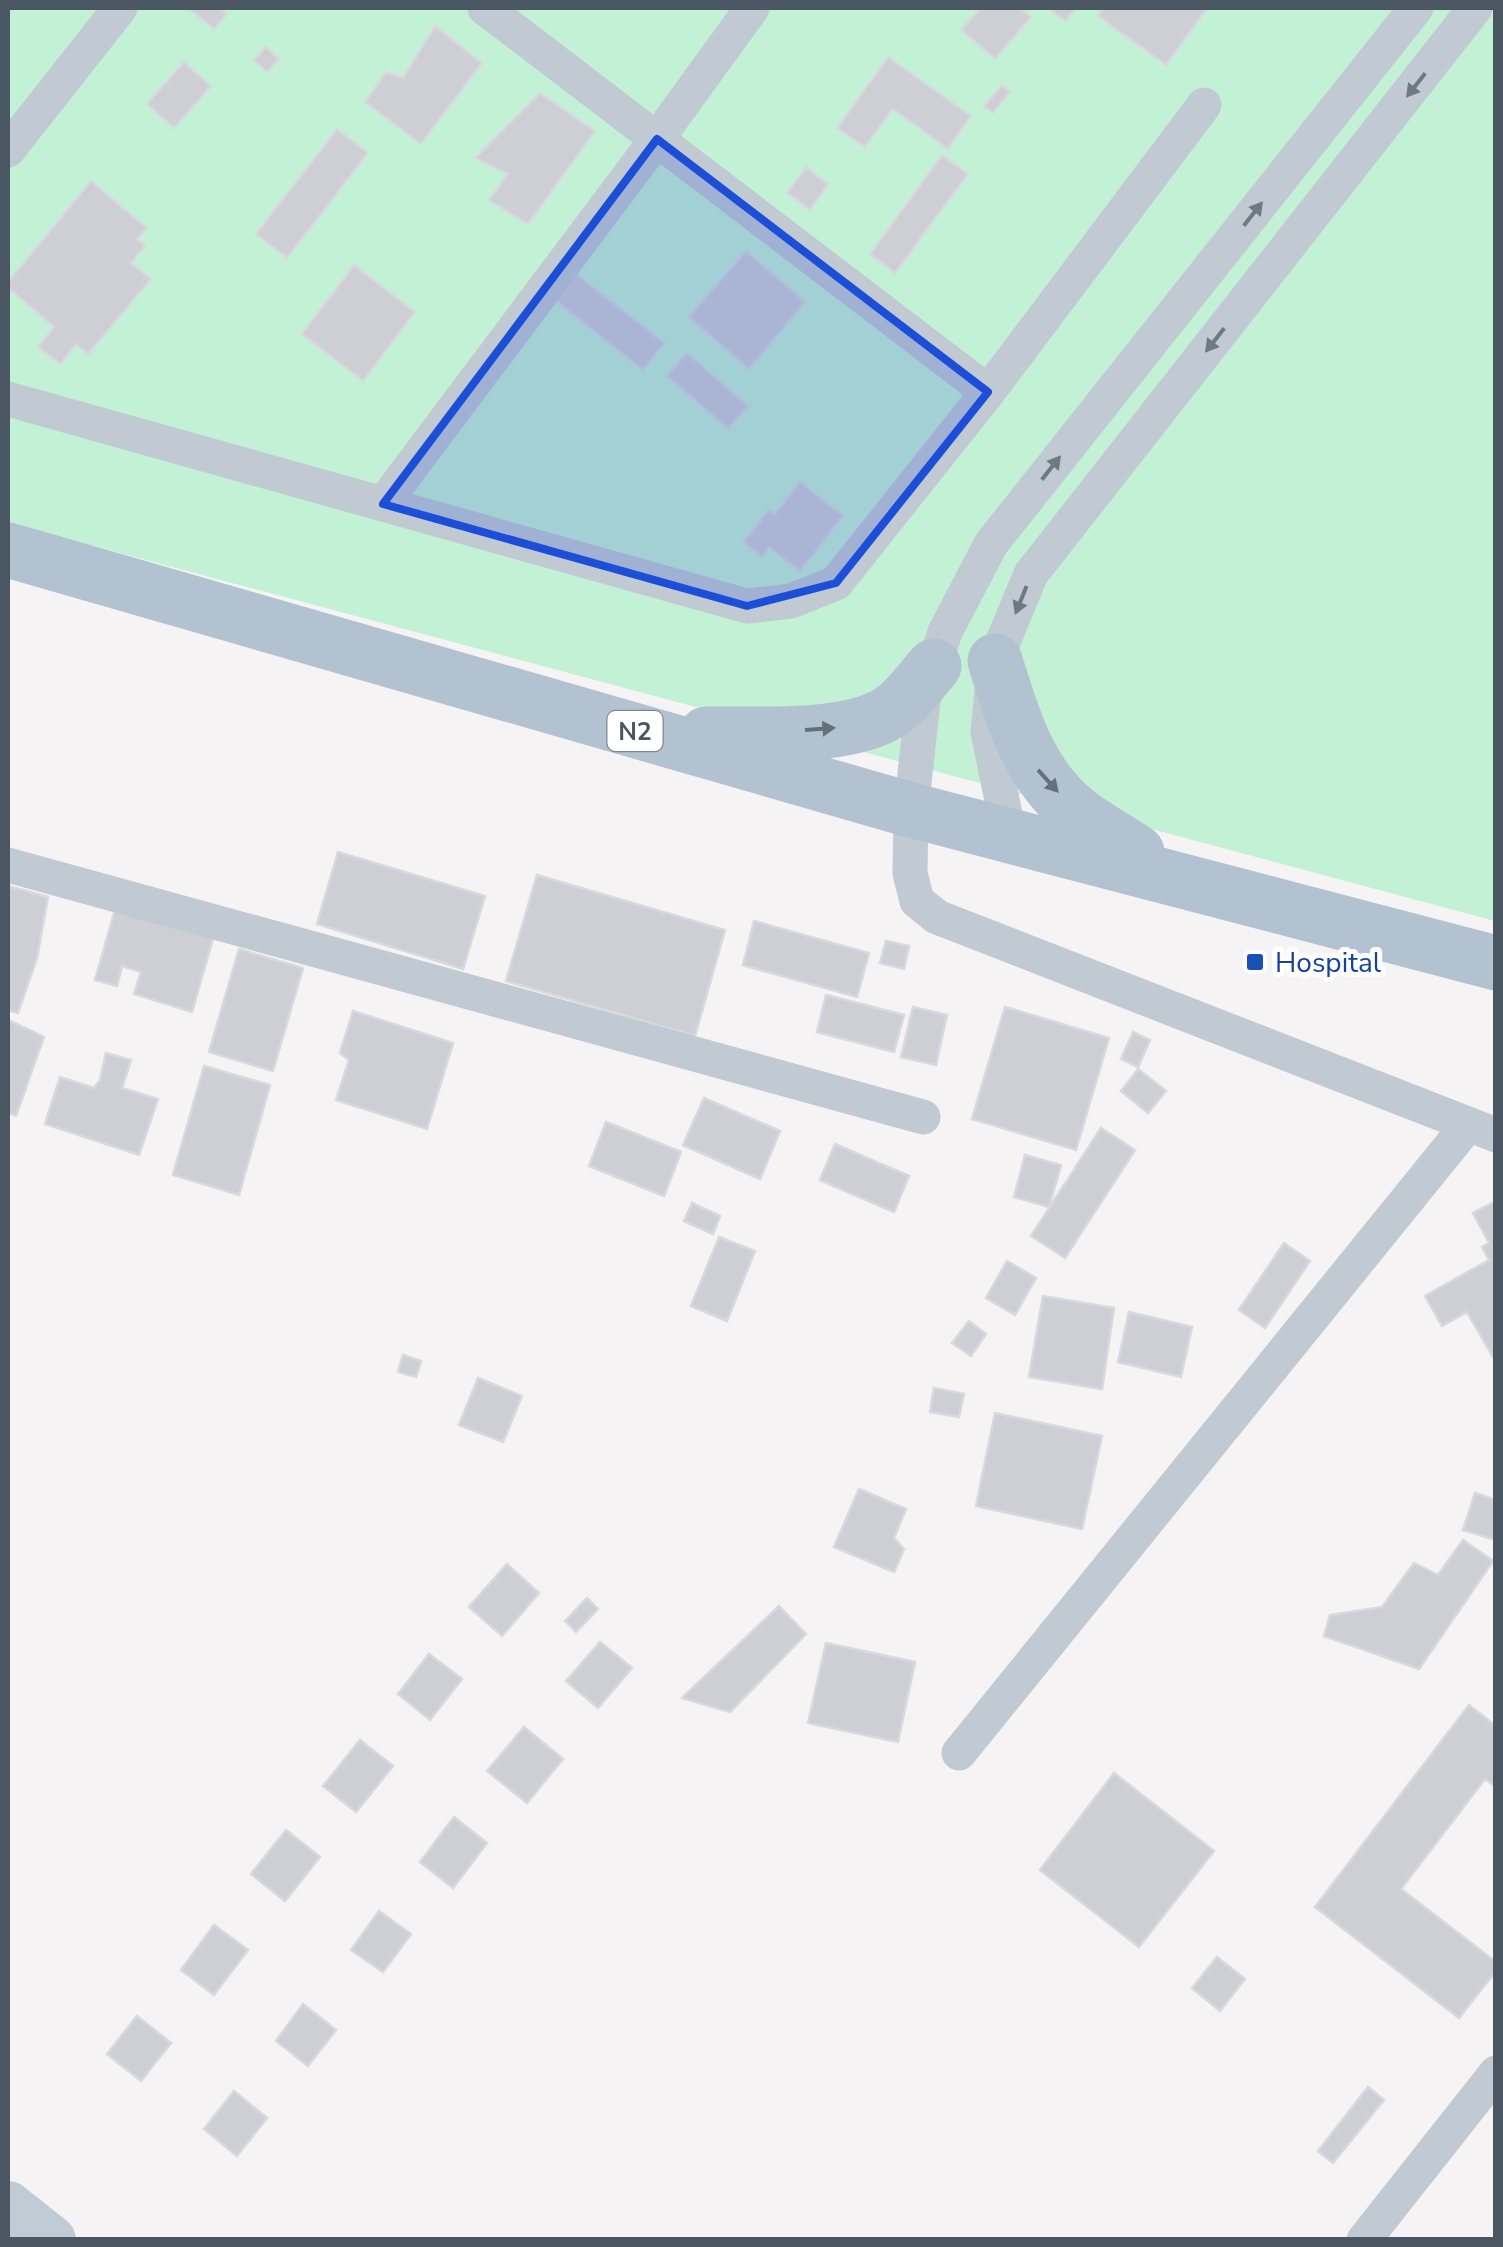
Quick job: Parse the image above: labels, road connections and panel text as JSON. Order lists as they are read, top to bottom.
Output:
{
  "streets": {
    "main road": ["N2"]
  },
  "places": {
    "transit": ["Hospital"]
  }
}
